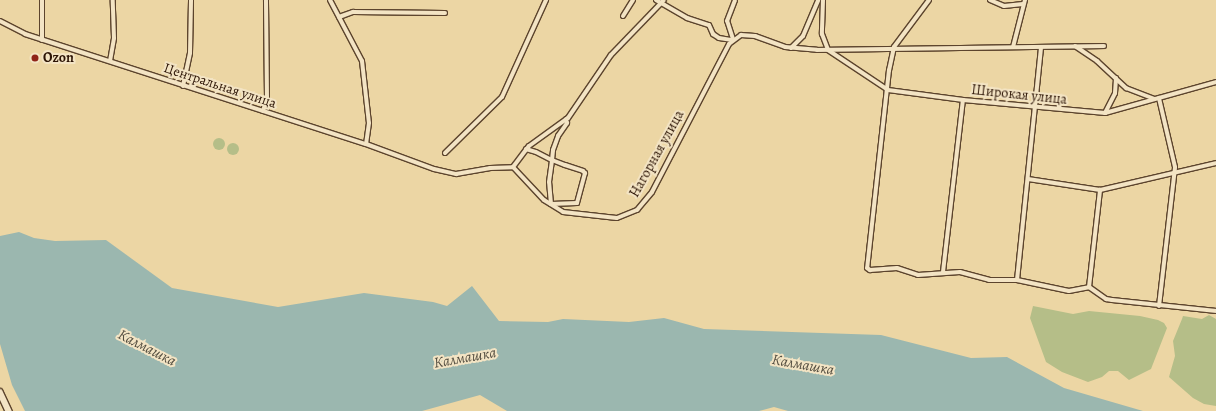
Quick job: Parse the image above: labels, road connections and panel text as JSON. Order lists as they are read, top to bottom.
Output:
{
  "streets": {
    "street": ["Центральная улица", "Широкая улица", "Нагорная улица"]
  },
  "crossings": [
    ["Центральная улица", "Нагорная улица"]
  ],
  "water": ["Калмашка"],
  "places": ["Ozon"]
}
